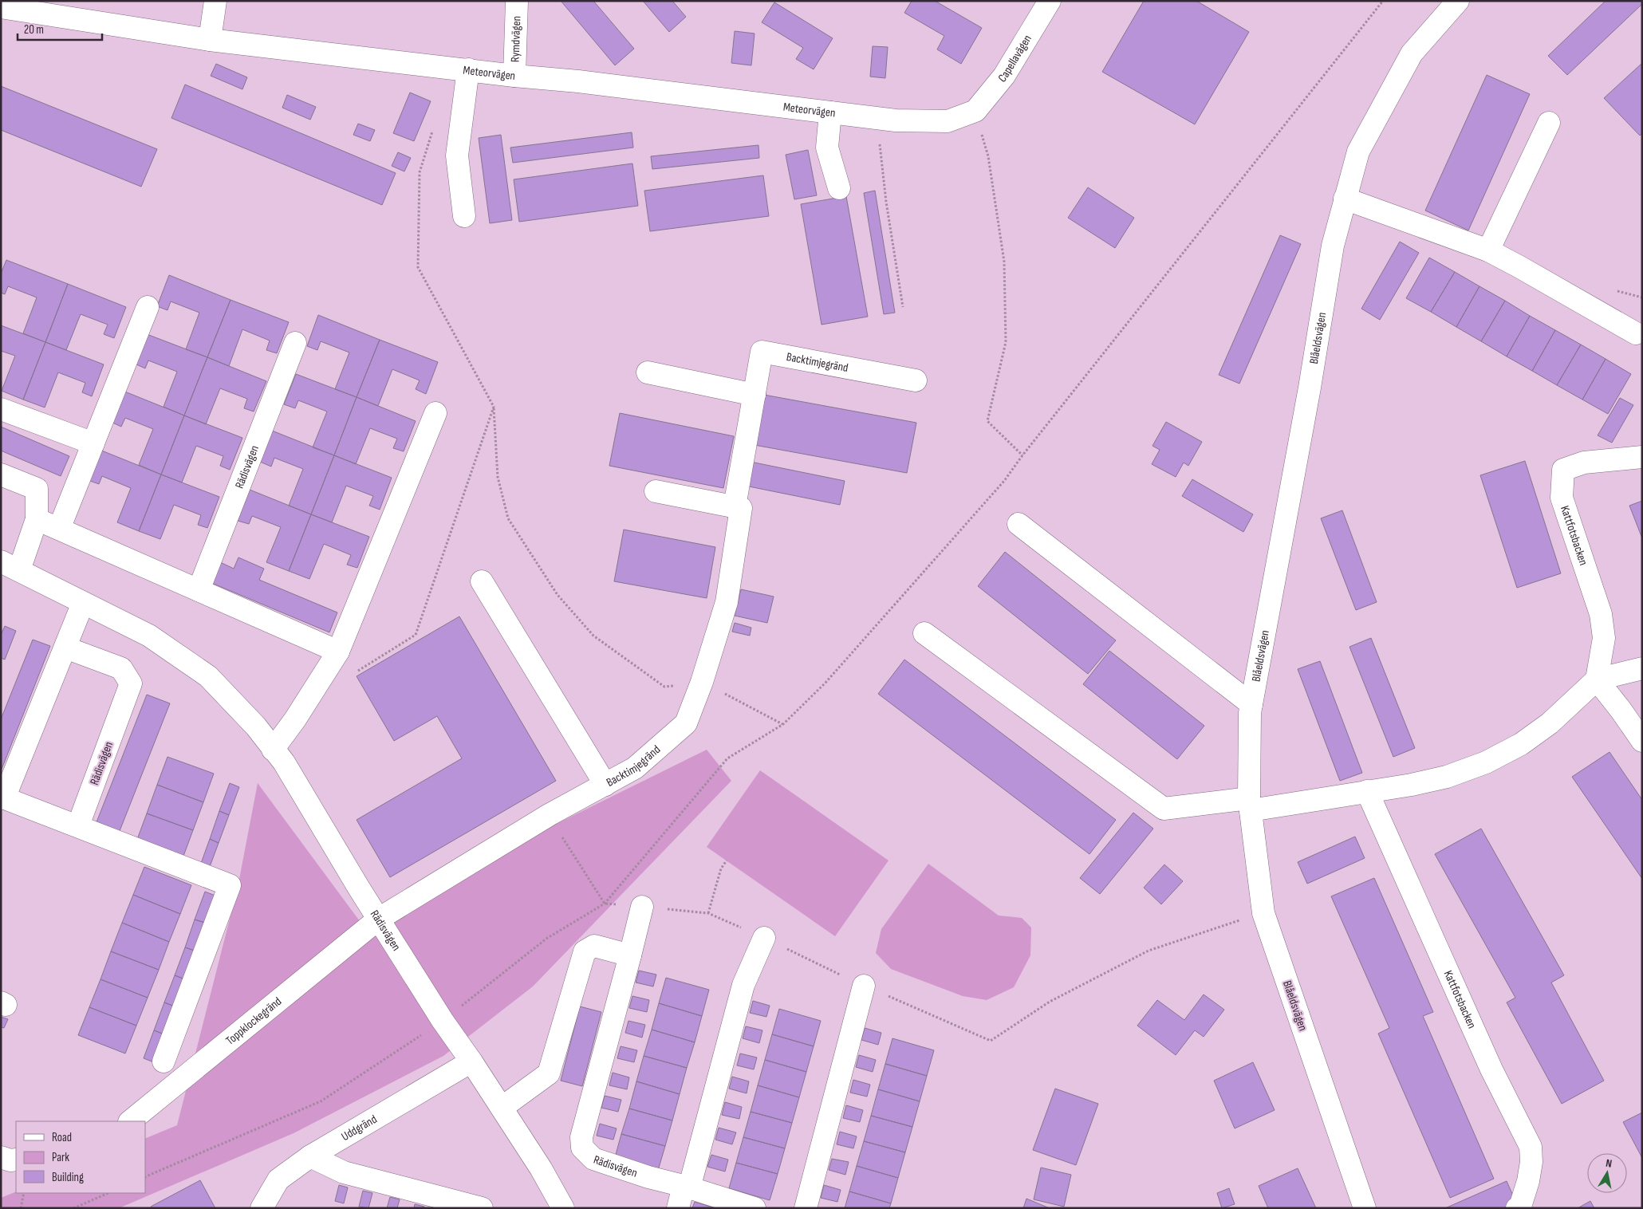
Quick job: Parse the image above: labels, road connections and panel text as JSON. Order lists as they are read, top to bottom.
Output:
{
  "streets": {
    "street": [
      "Rymdvägen",
      "Capellavägen",
      "Meteorvägen",
      "Blåeldsvägen",
      "Backtimjegränd",
      "Rädisvägen",
      "Kattfotsbacken",
      "Toppklockegränd",
      "Uddgränd"
    ]
  },
  "crossings": [
    ["Rymdvägen", "Meteorvägen"],
    ["Capellavägen", "Meteorvägen"],
    ["Backtimjegränd", "Rädisvägen"],
    ["Backtimjegränd", "Toppklockegränd"],
    ["Rädisvägen", "Toppklockegränd"],
    ["Rädisvägen", "Uddgränd"]
  ],
  "legend": ["Road", "Park", "Building"],
  "scale_bar": "20 m",
  "north": "top"
}
